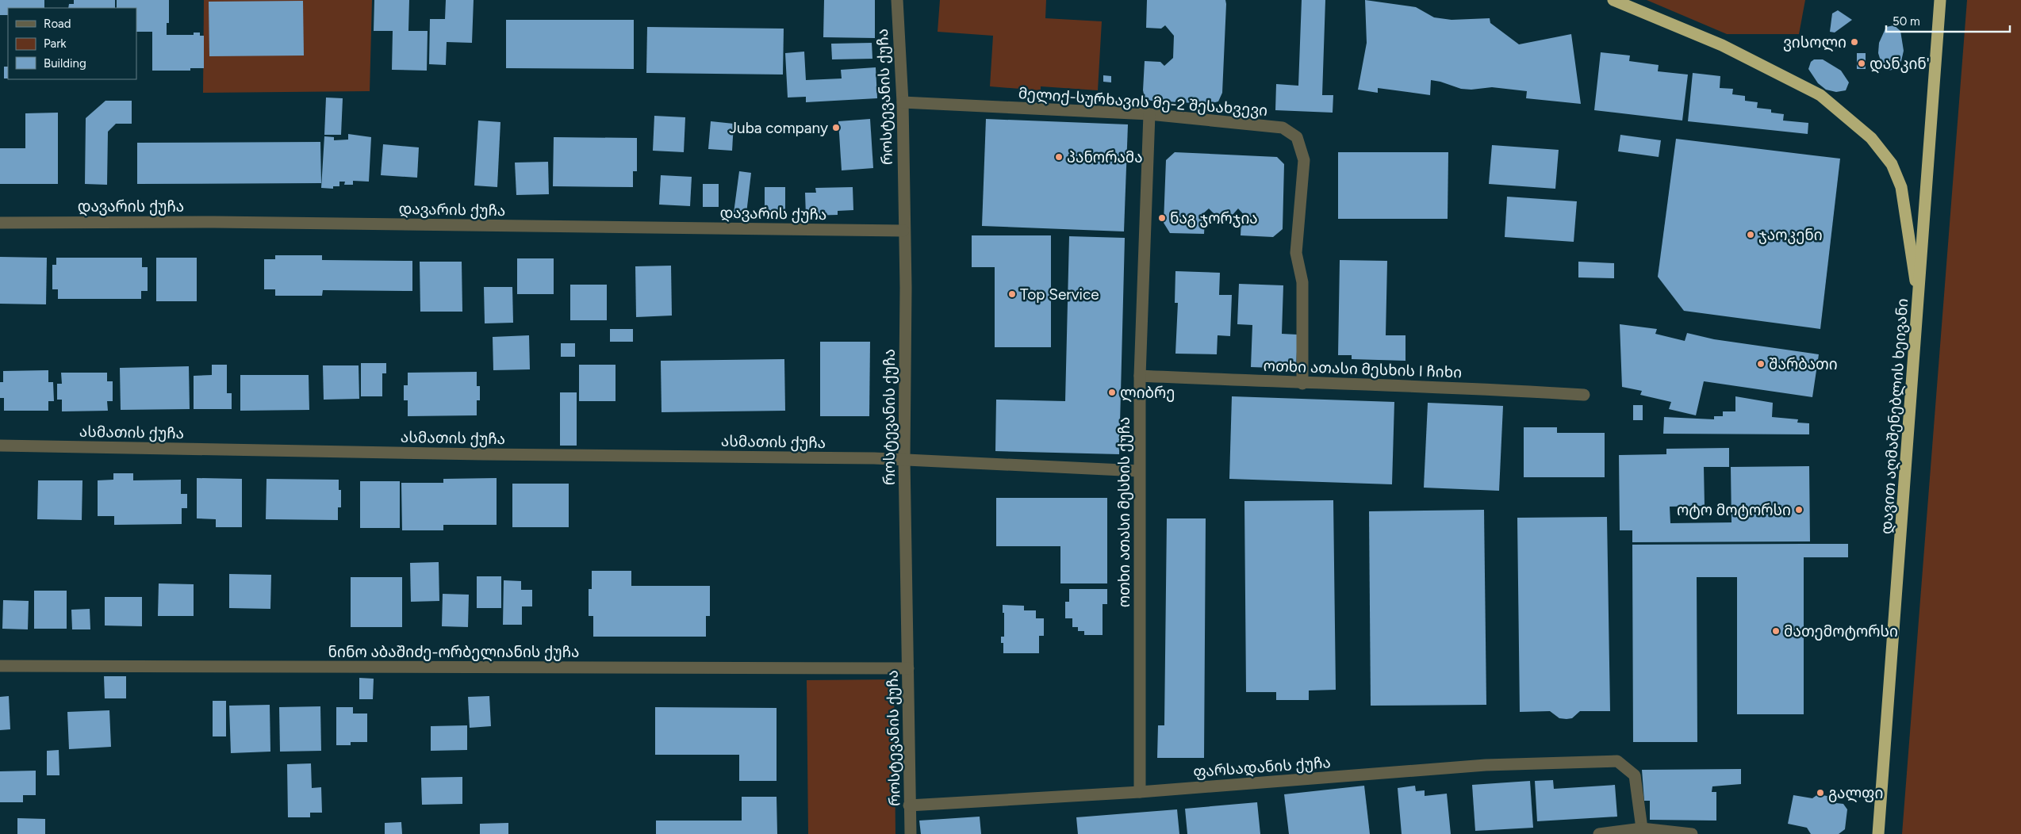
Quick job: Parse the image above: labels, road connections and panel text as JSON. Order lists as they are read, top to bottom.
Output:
{
  "streets": {
    "highway": ["დავით აღმაშენებლის ხეივანი"],
    "street": [
      "როსტევანის ქუჩა",
      "მელიქ-სურხავის მე-2 შესახვევი",
      "დავარის ქუჩა",
      "ოთხი ათასი მესხის I ჩიხი",
      "ასმათის ქუჩა",
      "ოთხი ათასი მესხის ქუჩა",
      "ნინო აბაშიძე-ორბელიანის ქუჩა",
      "ფარსადანის ქუჩა"
    ]
  },
  "crossings": [
    ["როსტევანის ქუჩა", "მელიქ-სურხავის მე-2 შესახვევი"],
    ["როსტევანის ქუჩა", "დავარის ქუჩა"],
    ["როსტევანის ქუჩა", "ასმათის ქუჩა"],
    ["როსტევანის ქუჩა", "ნინო აბაშიძე-ორბელიანის ქუჩა"],
    ["როსტევანის ქუჩა", "ფარსადანის ქუჩა"],
    ["მელიქ-სურხავის მე-2 შესახვევი", "ოთხი ათასი მესხის I ჩიხი"],
    ["მელიქ-სურხავის მე-2 შესახვევი", "ოთხი ათასი მესხის ქუჩა"],
    ["ოთხი ათასი მესხის I ჩიხი", "ოთხი ათასი მესხის ქუჩა"],
    ["ასმათის ქუჩა", "ოთხი ათასი მესხის ქუჩა"],
    ["ოთხი ათასი მესხის ქუჩა", "ფარსადანის ქუჩა"]
  ],
  "places": [
    "ვისოლი",
    "დანკინ'",
    "Juba company",
    "პანორამა",
    "ნაგ ჯორჯია",
    "ჯაოკენი",
    "Top Service",
    "შარბათი",
    "ლიბრე",
    "ოტო მოტორსი",
    "მათემოტორსი",
    "გალფი"
  ],
  "legend": ["Road", "Park", "Building"],
  "scale_bar": "50 m"
}
